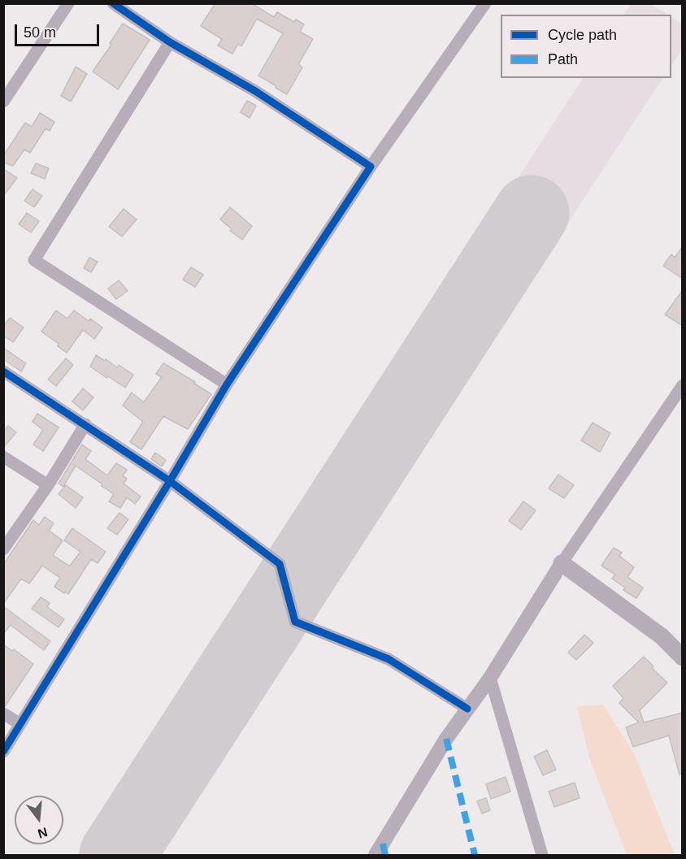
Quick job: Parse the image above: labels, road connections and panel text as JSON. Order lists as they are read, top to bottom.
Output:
{
  "legend": ["Cycle path", "Path"],
  "scale_bar": "50 m",
  "north": "bottom"
}
